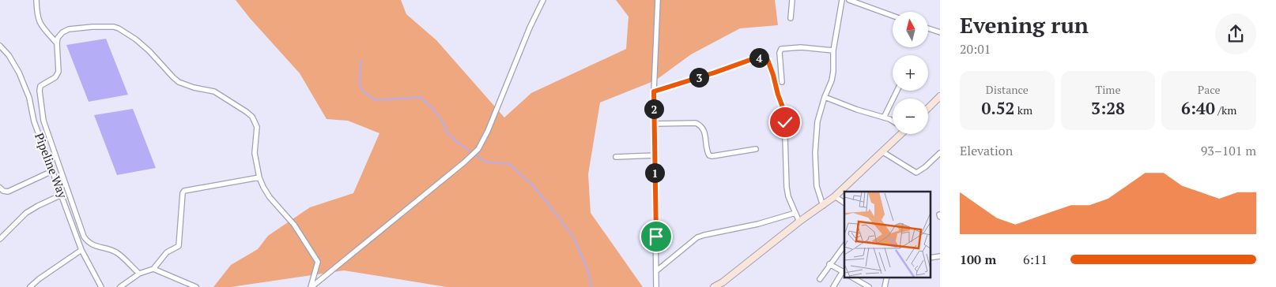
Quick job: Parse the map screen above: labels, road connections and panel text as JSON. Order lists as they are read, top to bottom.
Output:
{
  "streets": {
    "street": ["Pipeline Way"]
  },
  "north": "top",
  "page": {
    "heading": ["Evening run", "20:01"],
    "map_buttons": ["+", "−"],
    "pins": [
      "4",
      "3",
      "2",
      "1"
    ],
    "stats": [
      ["Distance", "0.52 km"],
      ["Time", "3:28"],
      ["Pace", "6:40 /km"]
    ],
    "chart": ["Elevation", "93–101 m"],
    "list": [
      {
        "name": "100 m",
        "note": "6:11"
      }
    ]
  }
}
